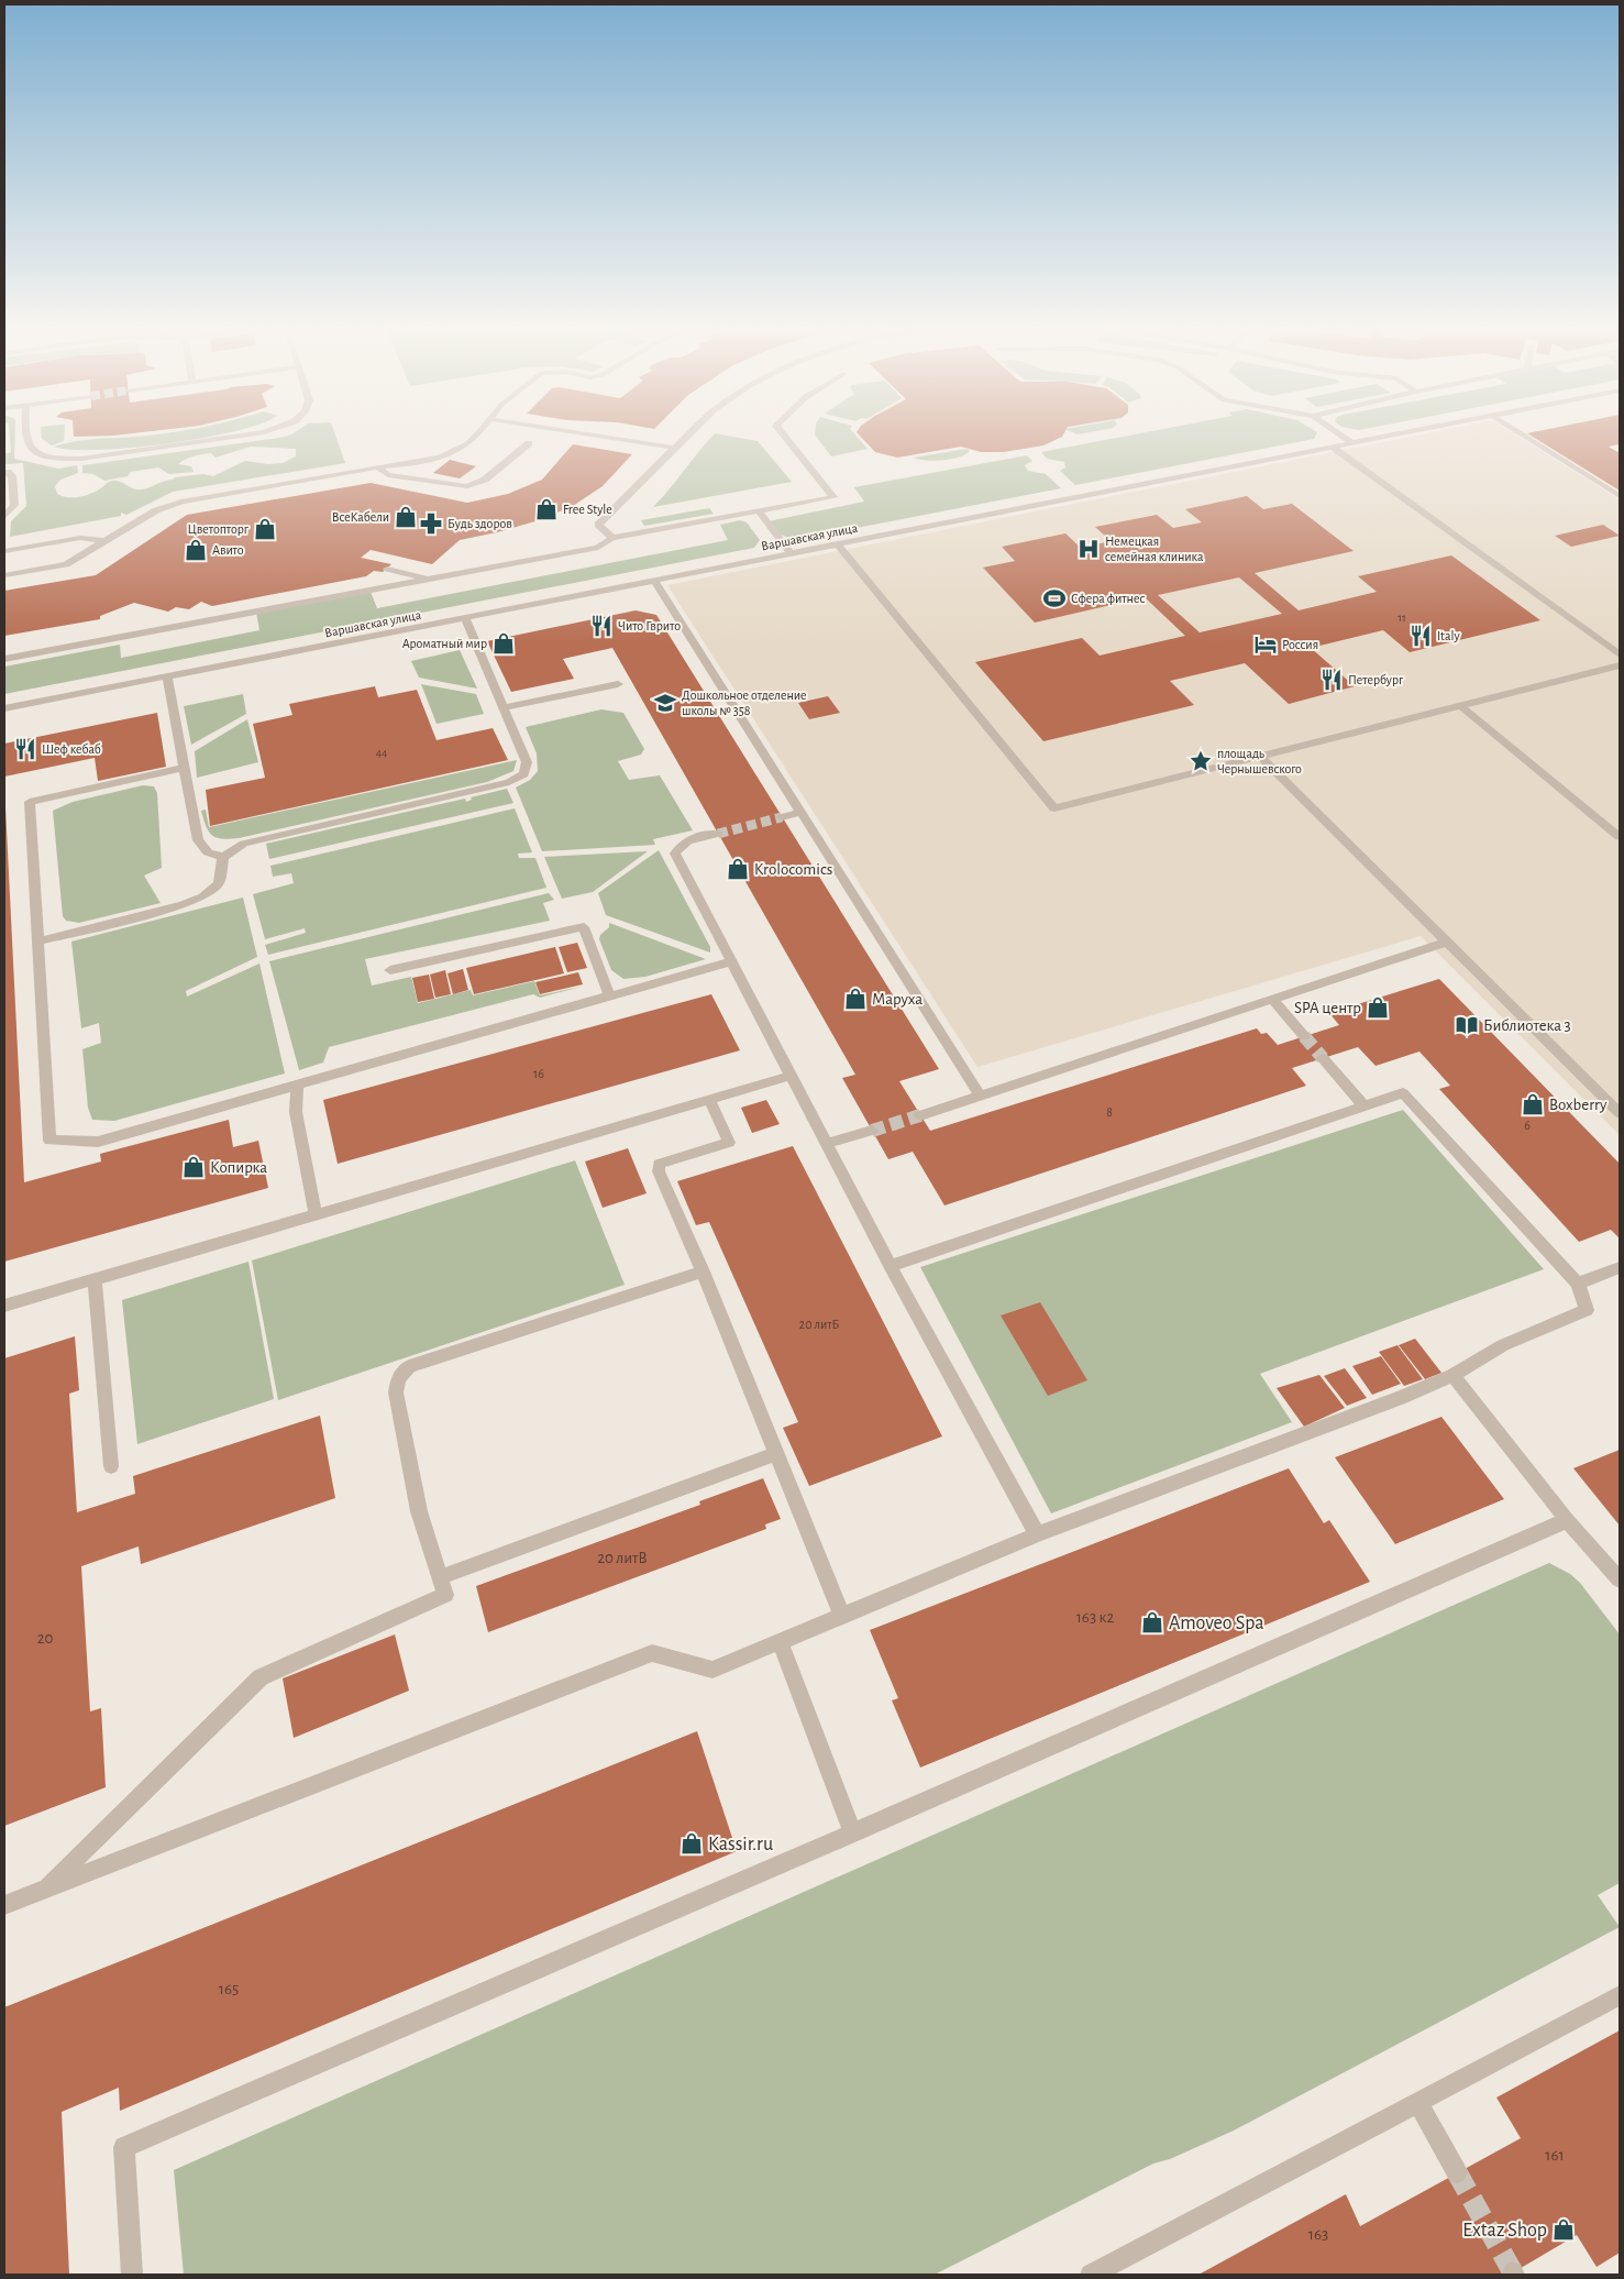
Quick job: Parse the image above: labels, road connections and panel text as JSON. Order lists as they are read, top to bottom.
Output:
{
  "streets": {
    "street": ["Варшавская улица"]
  },
  "places": {
    "shop": [
      "Free Style",
      "ВсеКабели",
      "Цветопторг",
      "Авито",
      "Ароматный мир",
      "Krolocomics",
      "Маруха",
      "SPA центр",
      "Boxberry",
      "Копирка",
      "Amoveo Spa",
      "Kassir.ru",
      "Extaz Shop"
    ],
    "pharmacy": ["Будь здоров"],
    "hospital": ["Немецкая семейная клиника"],
    "sports": ["Сфера фитнес"],
    "restaurant": [
      "Чито Гврито",
      "Italy",
      "Петербург",
      "Шеф кебаб"
    ],
    "hotel": ["Россия"],
    "school or university": ["Дошкольное отделение школы № 358"],
    "place": ["площадь Чернышевского"],
    "library": ["Библиотека 3"]
  },
  "house_numbers": [
    "11",
    "44",
    "16",
    "8",
    "6",
    "20 литБ",
    "20 литВ",
    "163 к2",
    "20",
    "165",
    "161",
    "163"
  ]
}
